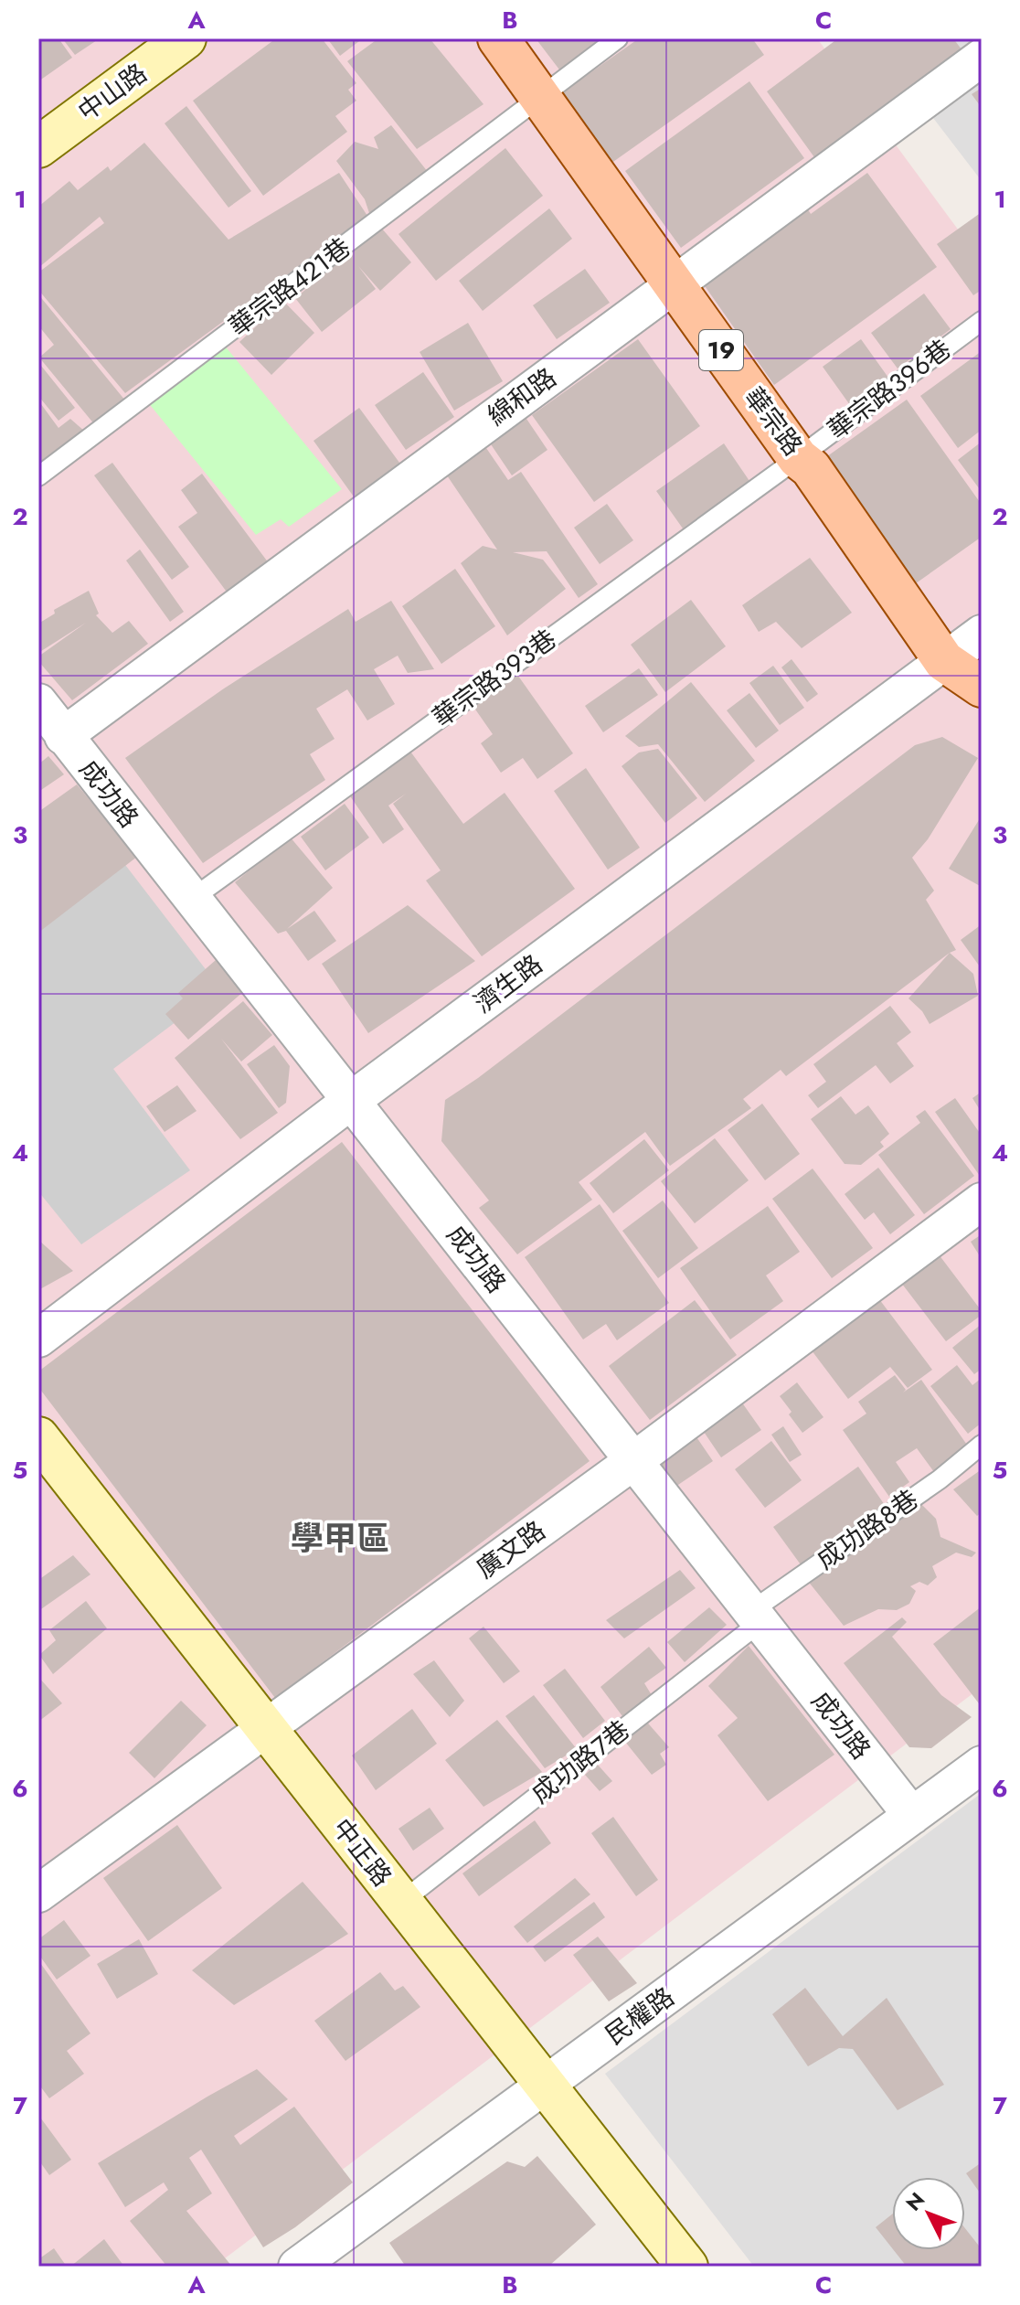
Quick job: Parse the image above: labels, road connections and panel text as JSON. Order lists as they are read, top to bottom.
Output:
{
  "streets": {
    "main road": [
      "中山路",
      "19",
      "華宗路",
      "中正路"
    ],
    "street": [
      "綿和路",
      "成功路",
      "濟生路",
      "廣文路",
      "民權路"
    ],
    "lane": [
      "華宗路421巷",
      "華宗路396巷",
      "華宗路393巷",
      "成功路8巷",
      "成功路7巷"
    ]
  },
  "crossings": [
    ["華宗路421巷", "華宗路"],
    ["華宗路396巷", "華宗路"],
    ["華宗路396巷", "華宗路393巷"],
    ["綿和路", "華宗路"],
    ["綿和路", "成功路"],
    ["華宗路", "華宗路393巷"],
    ["華宗路", "濟生路"],
    ["華宗路393巷", "成功路"],
    ["成功路", "濟生路"],
    ["成功路", "成功路8巷"],
    ["成功路", "廣文路"],
    ["成功路", "成功路7巷"],
    ["成功路", "民權路"],
    ["成功路8巷", "成功路7巷"],
    ["廣文路", "中正路"],
    ["成功路7巷", "中正路"],
    ["中正路", "民權路"]
  ],
  "districts": ["學甲區"],
  "north": "top left",
  "grid": {
    "columns": ["A", "B", "C"],
    "rows": [
      "1",
      "2",
      "3",
      "4",
      "5",
      "6",
      "7"
    ]
  }
}
